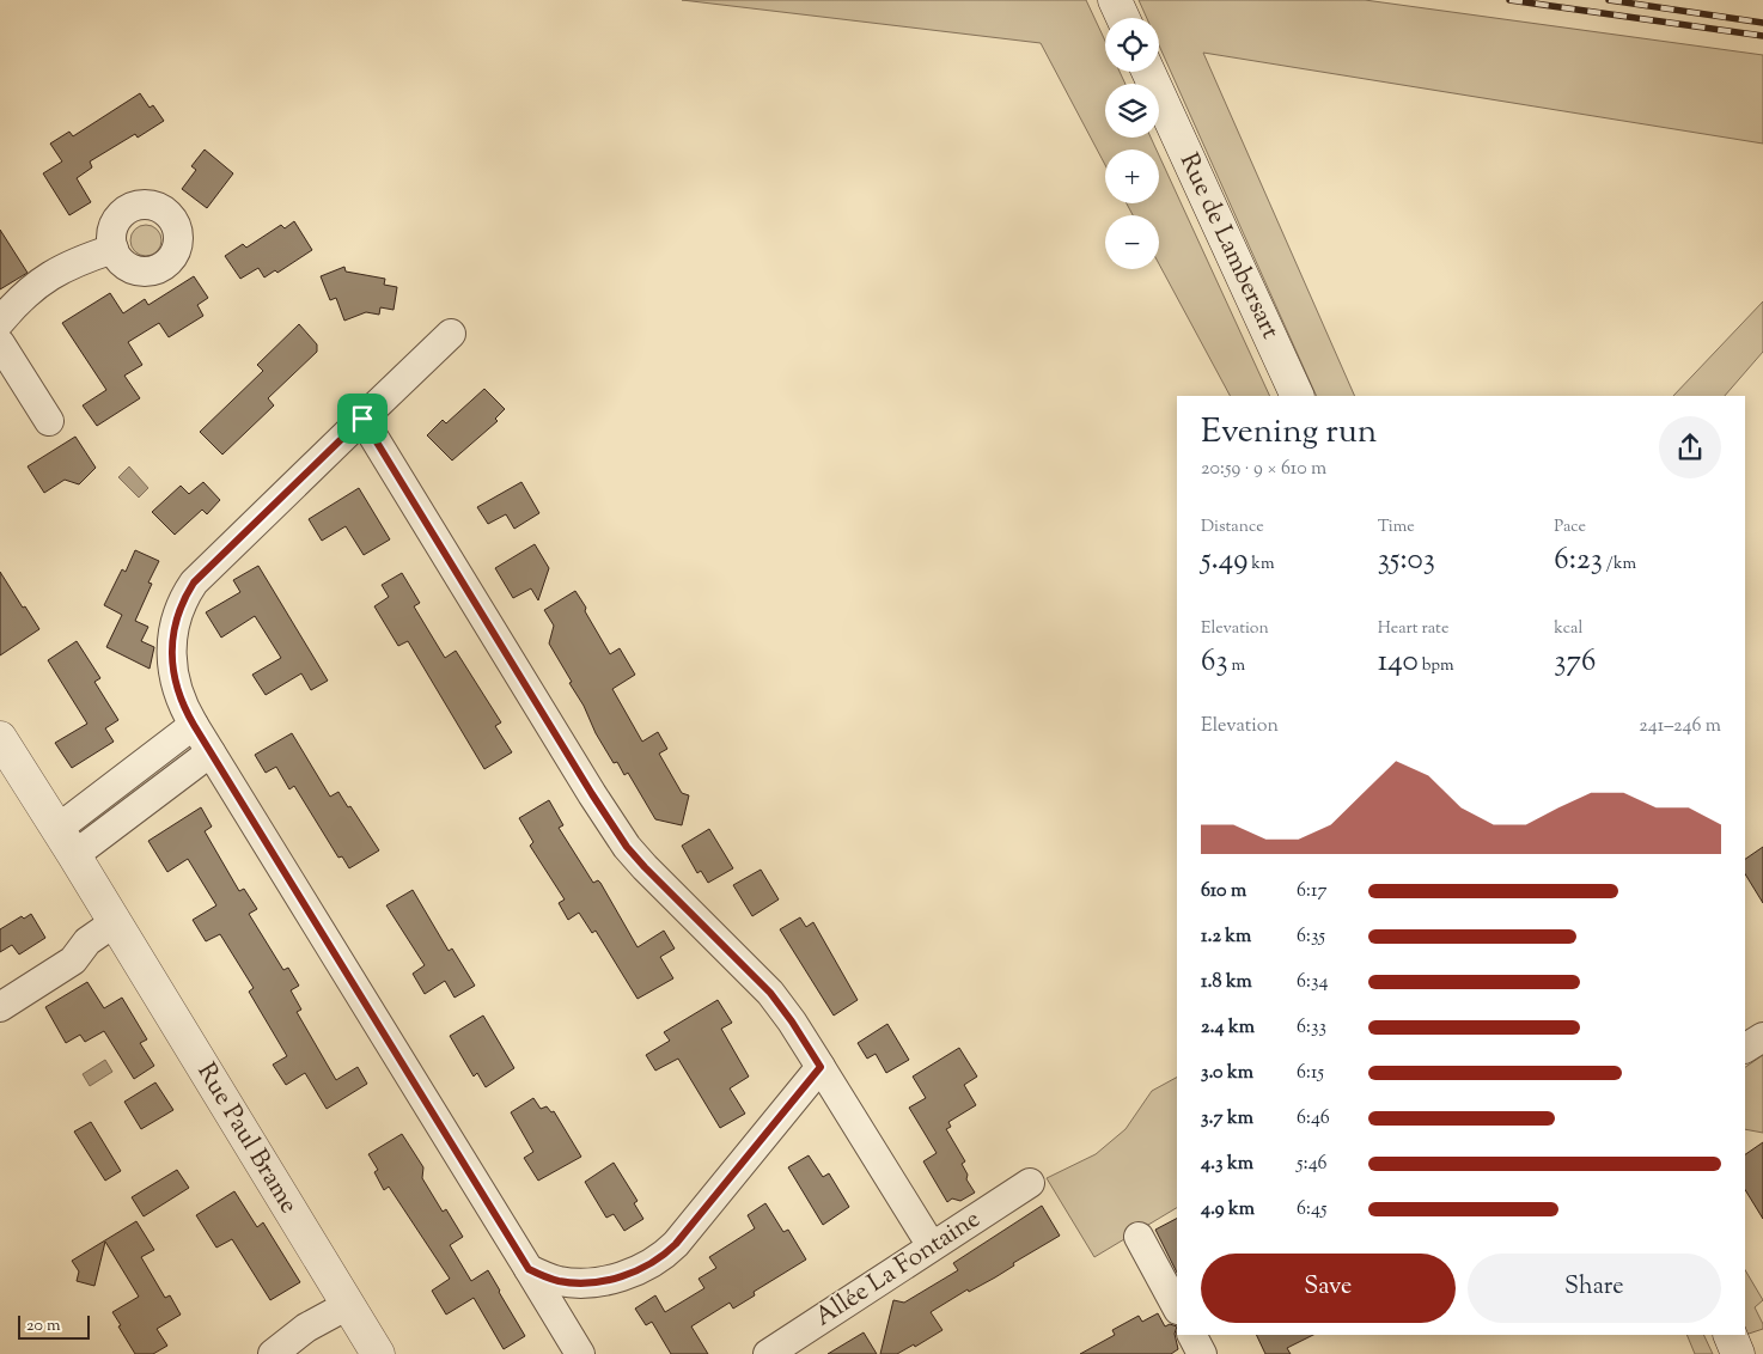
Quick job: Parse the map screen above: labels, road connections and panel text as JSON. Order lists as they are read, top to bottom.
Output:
{
  "streets": {
    "street": ["Rue de Lambersart", "Rue Paul Brame", "Allée La Fontaine"]
  },
  "scale_bar": "20 m",
  "page": {
    "map_buttons": ["+", "−"],
    "heading": ["Evening run", "20:59 · 9 × 610 m"],
    "stats": [
      ["Distance", "5.49 km"],
      ["Time", "35:03"],
      ["Pace", "6:23 /km"],
      ["Elevation", "63 m"],
      ["Heart rate", "140 bpm"],
      ["kcal", "376"]
    ],
    "chart": ["Elevation", "241–246 m"],
    "list": [
      {
        "name": "610 m",
        "note": "6:17"
      },
      {
        "name": "1.2 km",
        "note": "6:35"
      },
      {
        "name": "1.8 km",
        "note": "6:34"
      },
      {
        "name": "2.4 km",
        "note": "6:33"
      },
      {
        "name": "3.0 km",
        "note": "6:15"
      },
      {
        "name": "3.7 km",
        "note": "6:46"
      },
      {
        "name": "4.3 km",
        "note": "5:46"
      },
      {
        "name": "4.9 km",
        "note": "6:45"
      }
    ],
    "buttons": ["Save", "Share"],
    "scale": "20 m"
  }
}
